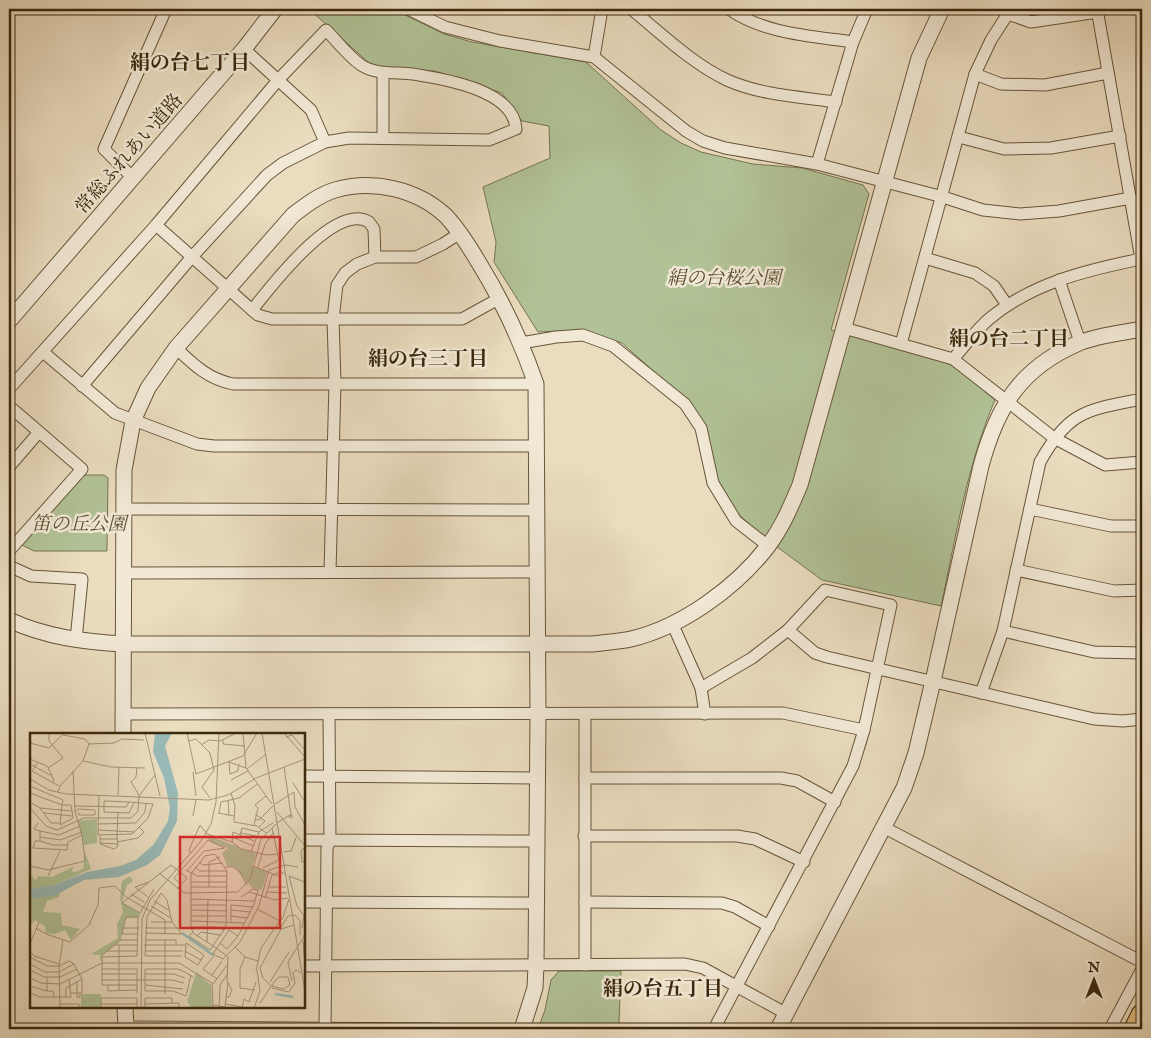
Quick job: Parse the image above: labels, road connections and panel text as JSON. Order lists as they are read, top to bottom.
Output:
{
  "streets": {
    "street": ["常総ふれあい道路"]
  },
  "districts": [
    "絹の台七丁目",
    "絹の台二丁目",
    "絹の台三丁目",
    "絹の台五丁目"
  ],
  "parks": ["絹の台桜公園", "笛の丘公園"],
  "north": "top"
}
